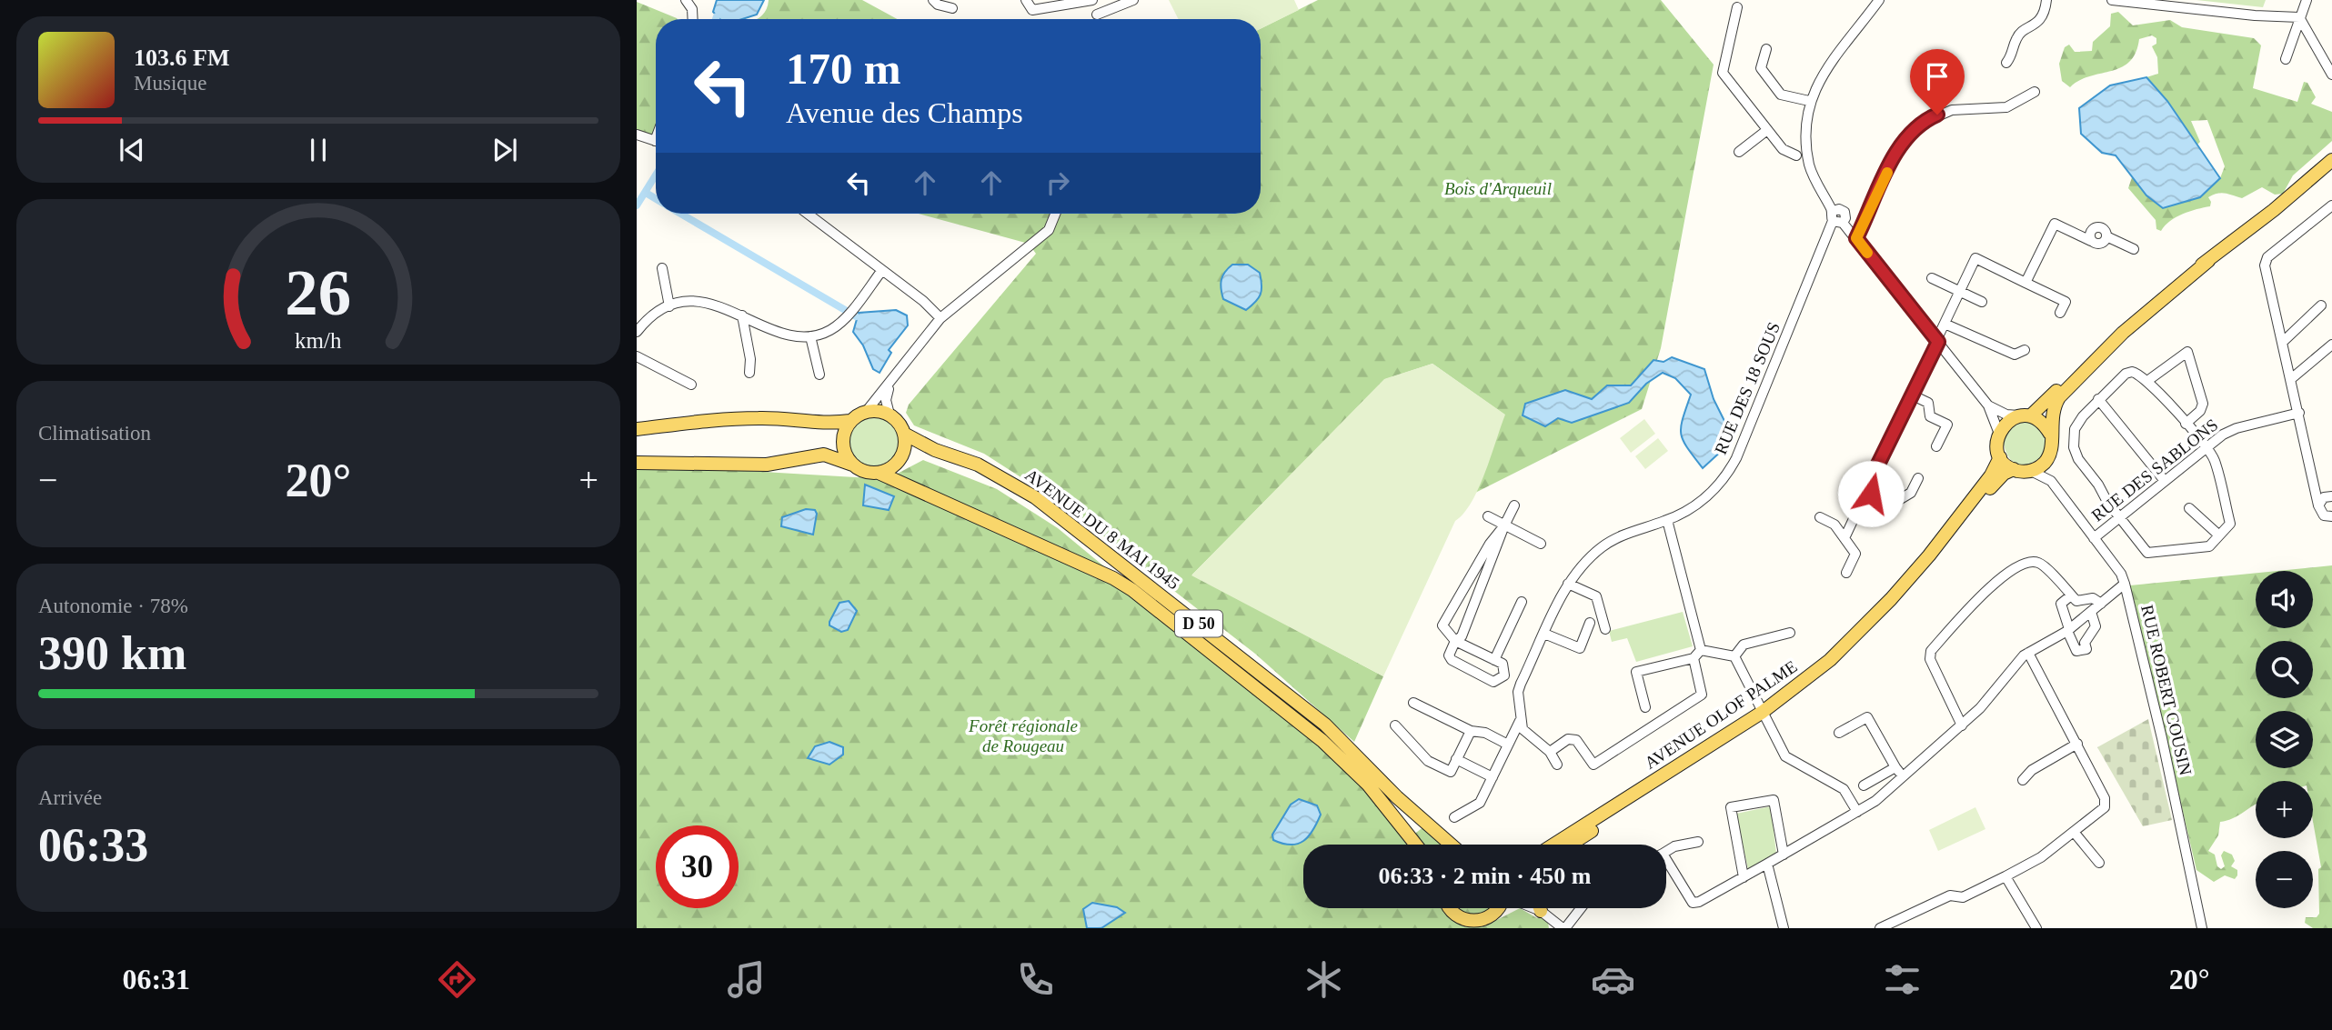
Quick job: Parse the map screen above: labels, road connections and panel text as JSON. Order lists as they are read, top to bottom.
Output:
{
  "streets": {
    "main road": ["AVENUE DU 8 MAI 1945", "D 50", "AVENUE OLOF PALME"],
    "street": ["RUE DES 18 SOUS", "RUE DES SABLONS", "RUE ROBERT COUSIN"]
  },
  "crossings": [
    ["RUE DES SABLONS", "RUE ROBERT COUSIN"],
    ["AVENUE DU 8 MAI 1945", "D 50"],
    ["RUE ROBERT COUSIN", "AVENUE OLOF PALME"]
  ],
  "parks": ["Bois d'Arqueuil", "Forêt régionale de Rougeau"],
  "page": {
    "turn": ["170 m", "Avenue des Champs"],
    "song": ["103.6 FM", "Musique"],
    "tile": [
      "Climatisation",
      ["Autonomie · 78%", "390 km"],
      ["Arrivée", "06:33"]
    ],
    "heat": ["−", "20°", "+"],
    "map_buttons": ["+", "−"],
    "limit": "30",
    "trip": "06:33 · 2 min · 450 m",
    "tabs": ["06:31", "20°"],
    "gauge": ["26", "km/h"]
  }
}
